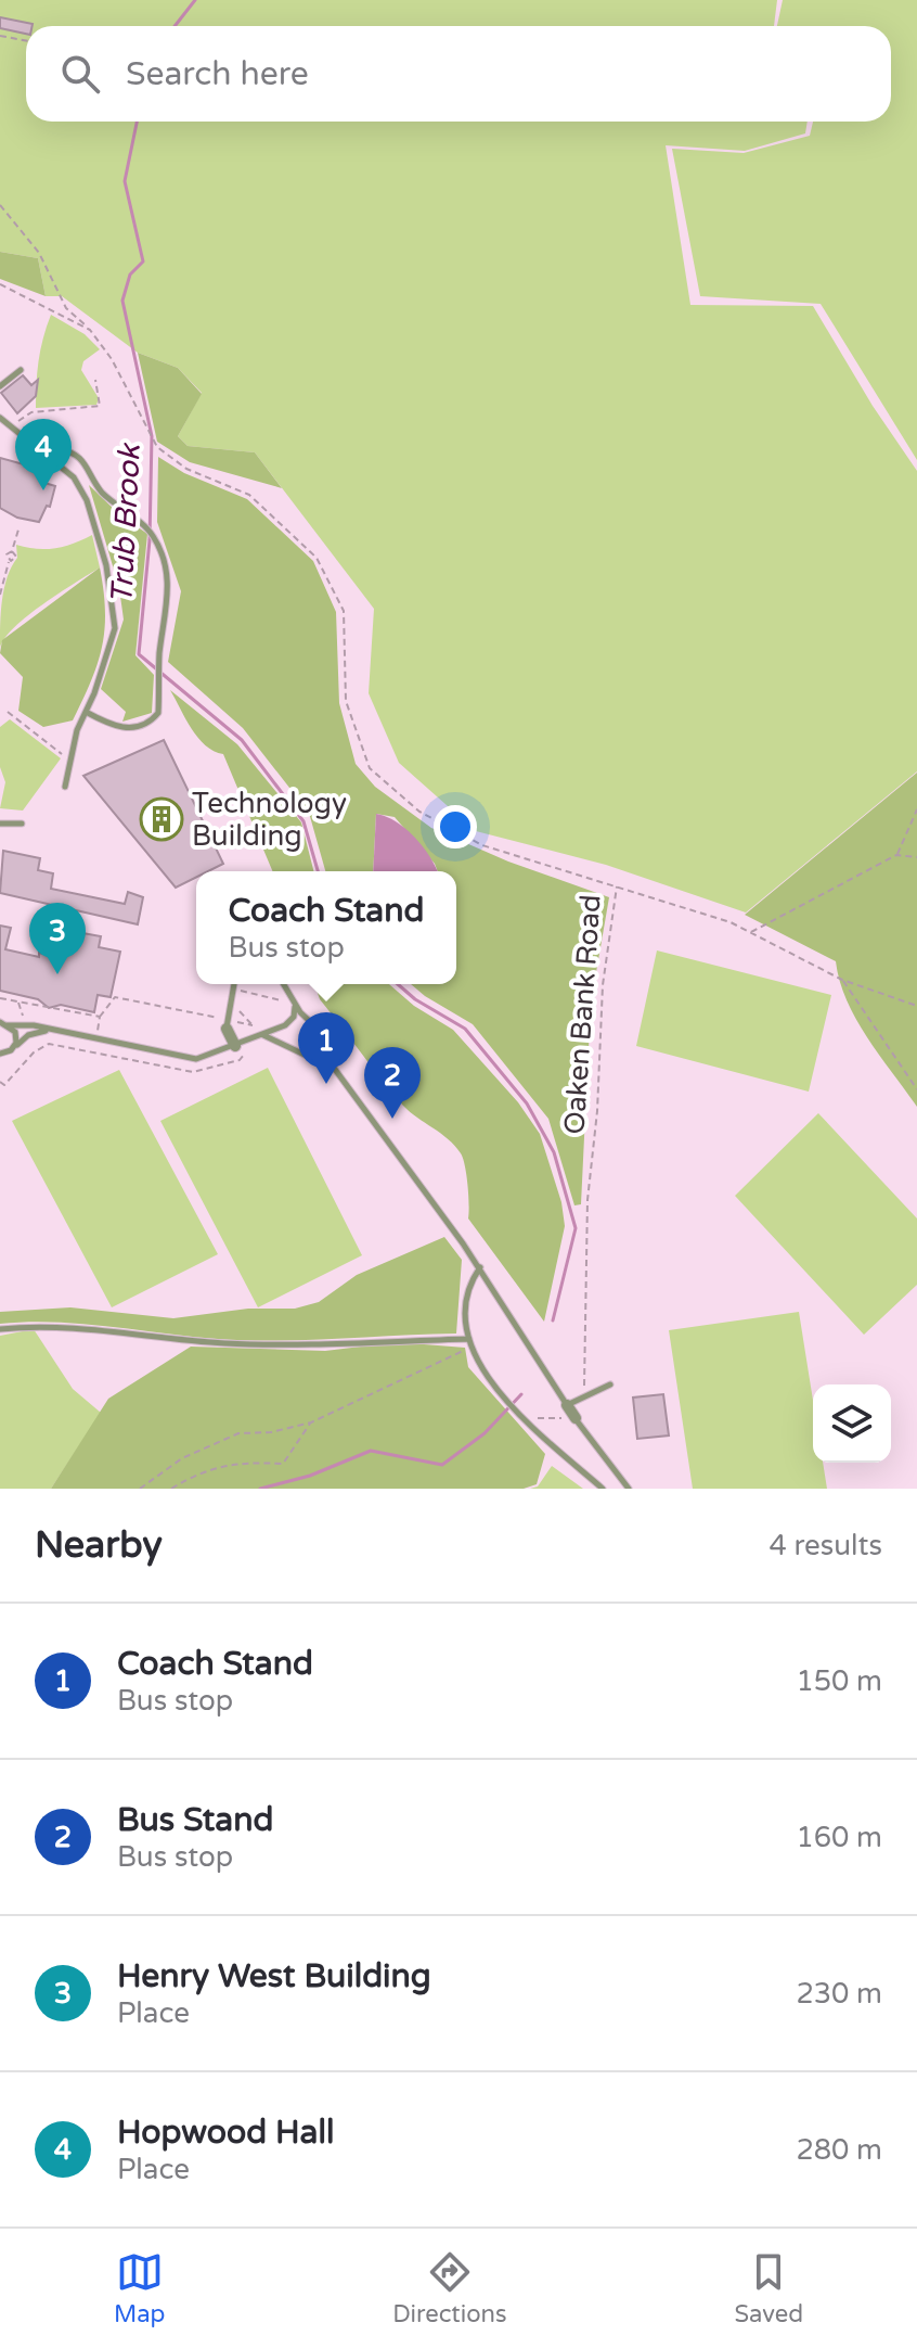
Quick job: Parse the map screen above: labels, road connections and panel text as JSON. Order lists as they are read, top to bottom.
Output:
{
  "streets": {
    "path": ["Oaken Bank Road"]
  },
  "water": ["Trub Brook"],
  "places": {
    "building": ["Technology Building"]
  },
  "page": {
    "search": "Search here",
    "pins": [
      "4",
      "3",
      "1",
      "2"
    ],
    "popup": ["Coach Stand", "Bus stop"],
    "heading": ["Nearby", "4 results"],
    "list": [
      {
        "mark": "1",
        "name": "Coach Stand",
        "note": "Bus stop",
        "value": "150 m"
      },
      {
        "mark": "2",
        "name": "Bus Stand",
        "note": "Bus stop",
        "value": "160 m"
      },
      {
        "mark": "3",
        "name": "Henry West Building",
        "note": "Place",
        "value": "230 m"
      },
      {
        "mark": "4",
        "name": "Hopwood Hall",
        "note": "Place",
        "value": "280 m"
      }
    ],
    "nav": ["Map", "Directions", "Saved"]
  }
}
